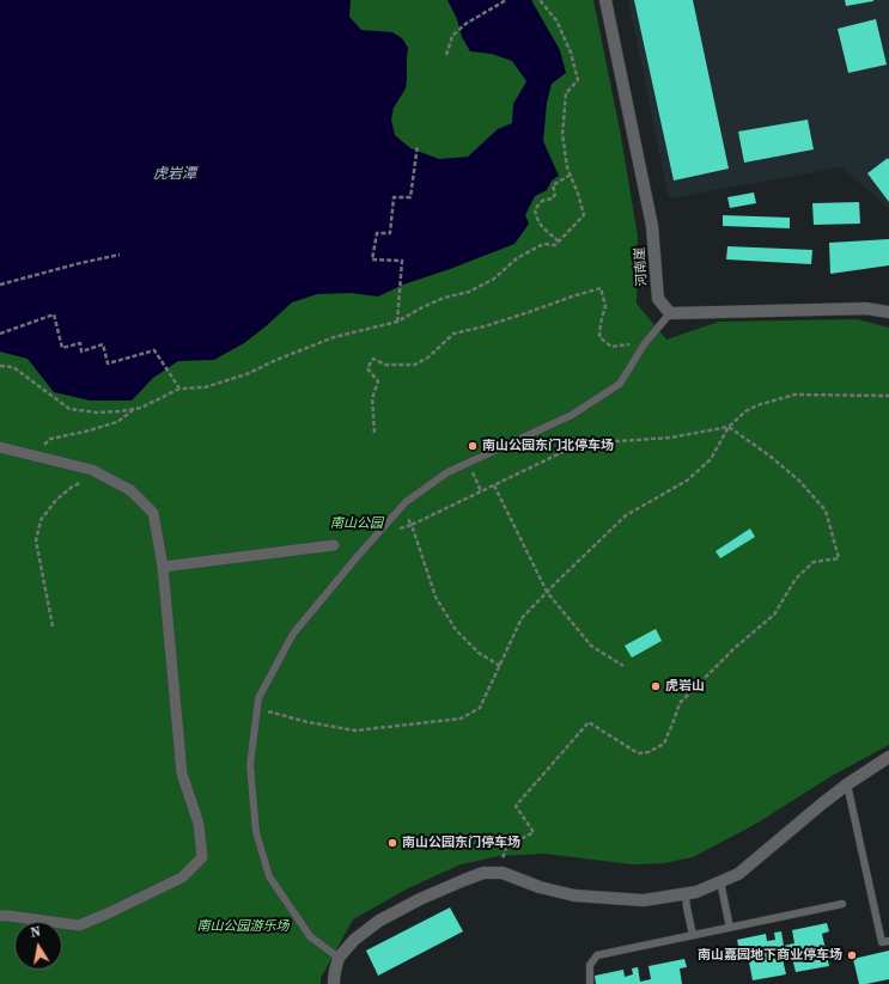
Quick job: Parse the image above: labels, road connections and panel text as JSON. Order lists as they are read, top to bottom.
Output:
{
  "streets": {
    "street": ["河南崖"]
  },
  "water": ["虎岩潭"],
  "parks": ["南山公园", "南山公园游乐场"],
  "places": [
    "南山公园东门北停车场",
    "虎岩山",
    "南山公园东门停车场",
    "南山嘉园地下商业停车场"
  ],
  "north": "top"
}
